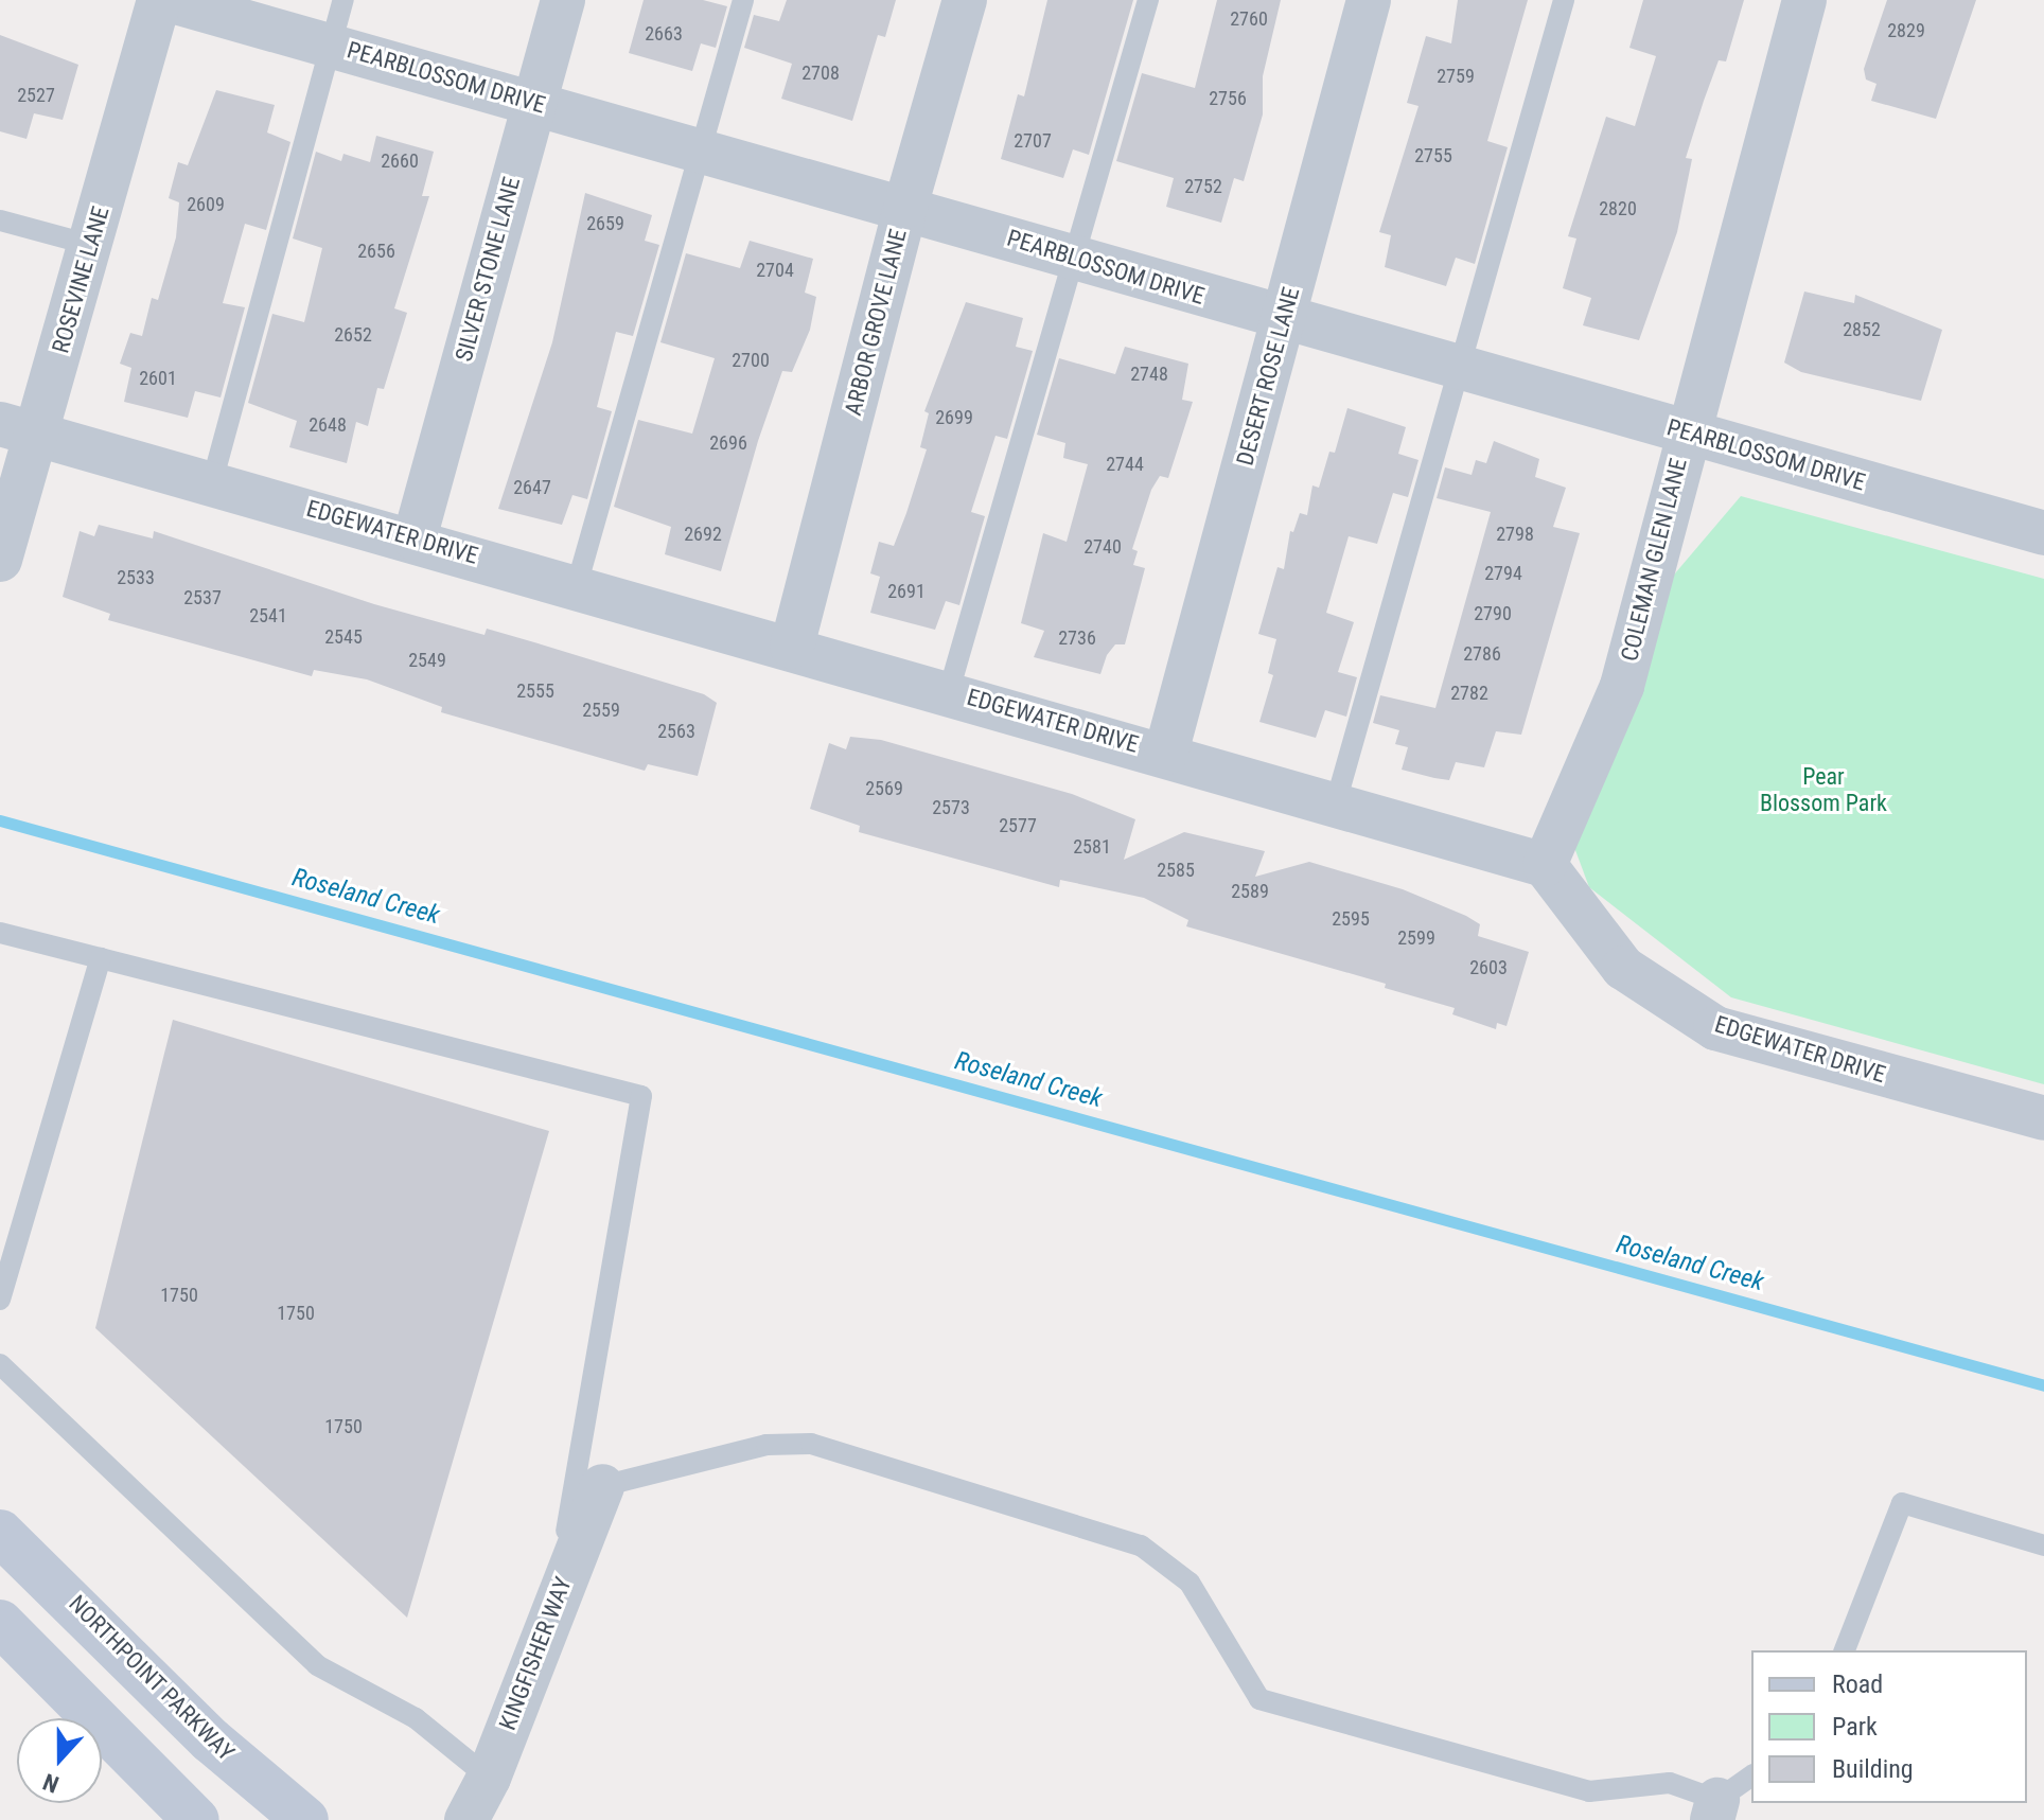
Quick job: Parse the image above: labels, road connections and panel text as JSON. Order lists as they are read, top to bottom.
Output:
{
  "streets": {
    "street": [
      "PEARBLOSSOM DRIVE",
      "SILVER STONE LANE",
      "ROSEVINE LANE",
      "ARBOR GROVE LANE",
      "DESERT ROSE LANE",
      "EDGEWATER DRIVE",
      "COLEMAN GLEN LANE",
      "KINGFISHER WAY",
      "NORTHPOINT PARKWAY"
    ]
  },
  "crossings": [
    ["PEARBLOSSOM DRIVE", "SILVER STONE LANE"],
    ["PEARBLOSSOM DRIVE", "ARBOR GROVE LANE"],
    ["PEARBLOSSOM DRIVE", "DESERT ROSE LANE"],
    ["PEARBLOSSOM DRIVE", "COLEMAN GLEN LANE"],
    ["SILVER STONE LANE", "EDGEWATER DRIVE"],
    ["ROSEVINE LANE", "EDGEWATER DRIVE"],
    ["ARBOR GROVE LANE", "EDGEWATER DRIVE"],
    ["DESERT ROSE LANE", "EDGEWATER DRIVE"],
    ["EDGEWATER DRIVE", "COLEMAN GLEN LANE"]
  ],
  "water": ["Roseland Creek"],
  "parks": ["Pear Blossom Park"],
  "house_numbers": [
    "2760",
    "2829",
    "2663",
    "2708",
    "2759",
    "2527",
    "2756",
    "2707",
    "2755",
    "2660",
    "2752",
    "2609",
    "2820",
    "2659",
    "2656",
    "2704",
    "2852",
    "2652",
    "2700",
    "2748",
    "2601",
    "2699",
    "2648",
    "2696",
    "2744",
    "2647",
    "2692",
    "2798",
    "2740",
    "2794",
    "2533",
    "2691",
    "2537",
    "2790",
    "2541",
    "2545",
    "2736",
    "2786",
    "2549",
    "2555",
    "2782",
    "2559",
    "2563",
    "2569",
    "2573",
    "2577",
    "2581",
    "2585",
    "2589",
    "2595",
    "2599",
    "2603",
    "1750",
    "1750",
    "1750"
  ],
  "legend": ["Road", "Park", "Building"],
  "north": "bottom"
}
